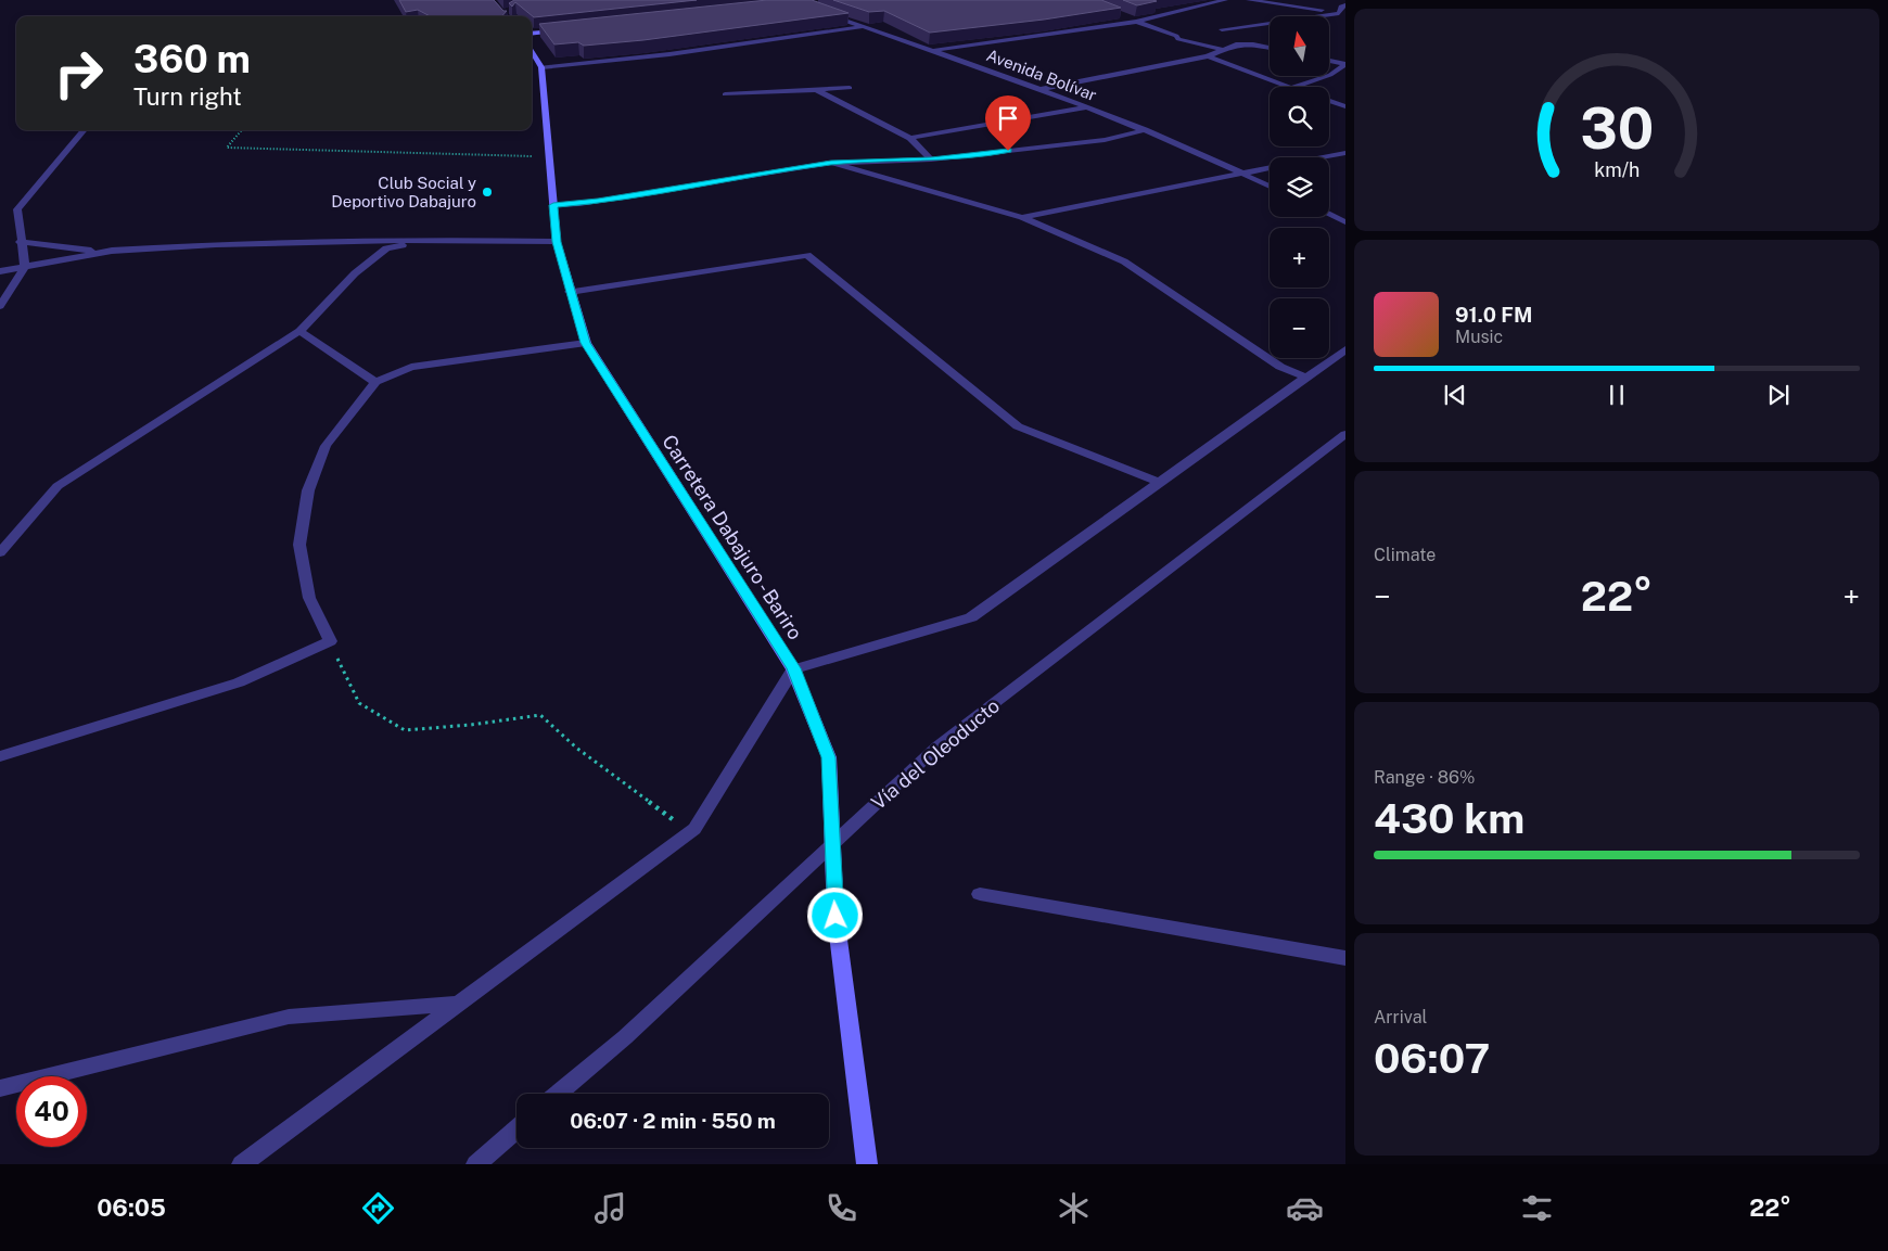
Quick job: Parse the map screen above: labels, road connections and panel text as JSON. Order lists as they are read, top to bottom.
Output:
{
  "streets": {
    "street": ["Avenida Bolívar", "Carretera Dabajuro - Bariro", "Vía del Oleoducto"]
  },
  "crossings": [
    ["Carretera Dabajuro - Bariro", "Vía del Oleoducto"]
  ],
  "places": ["Club Social y Deportivo Dabajuro"],
  "north": "top",
  "page": {
    "map_buttons": ["+", "−"],
    "turn": ["360 m", "Turn right"],
    "song": ["91.0 FM", "Music"],
    "tile": [
      "Climate",
      ["Range · 86%", "430 km"],
      ["Arrival", "06:07"]
    ],
    "heat": ["−", "22°", "+"],
    "limit": "40",
    "trip": "06:07 · 2 min · 550 m",
    "tabs": ["06:05", "22°"],
    "gauge": ["30", "km/h"]
  }
}
